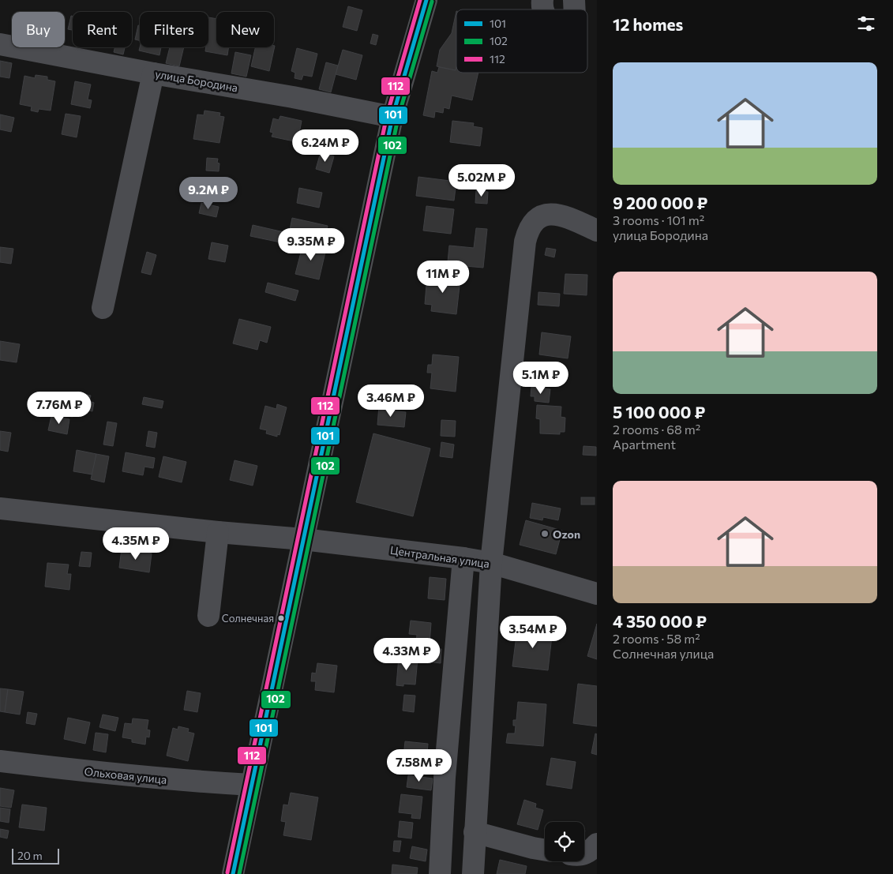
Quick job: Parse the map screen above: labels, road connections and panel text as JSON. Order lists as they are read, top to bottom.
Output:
{
  "streets": {
    "street": ["улица Бородина", "Центральная улица", "Ольховая улица"]
  },
  "places": ["Ozon", "Солнечная"],
  "lines": ["transit line 101", "transit line 112", "transit line 102"],
  "legend": ["101", "102", "112"],
  "scale_bar": "20 m",
  "page": {
    "heading": "12 homes",
    "chip": [
      "Buy",
      "Rent",
      "Filters",
      "New"
    ],
    "list": [
      {
        "name": "9 200 000 ₽",
        "note": "3 rooms · 101 m² · улица Бородина"
      },
      {
        "name": "5 100 000 ₽",
        "note": "2 rooms · 68 m² · Apartment"
      },
      {
        "name": "4 350 000 ₽",
        "note": "2 rooms · 58 m² · Солнечная улица"
      }
    ],
    "price": [
      "6.24M ₽",
      "5.02M ₽",
      "9.2M ₽",
      "9.35M ₽",
      "11M ₽",
      "5.1M ₽",
      "3.46M ₽",
      "7.76M ₽",
      "4.35M ₽",
      "3.54M ₽",
      "4.33M ₽",
      "7.58M ₽"
    ],
    "scale": "20 m"
  }
}
